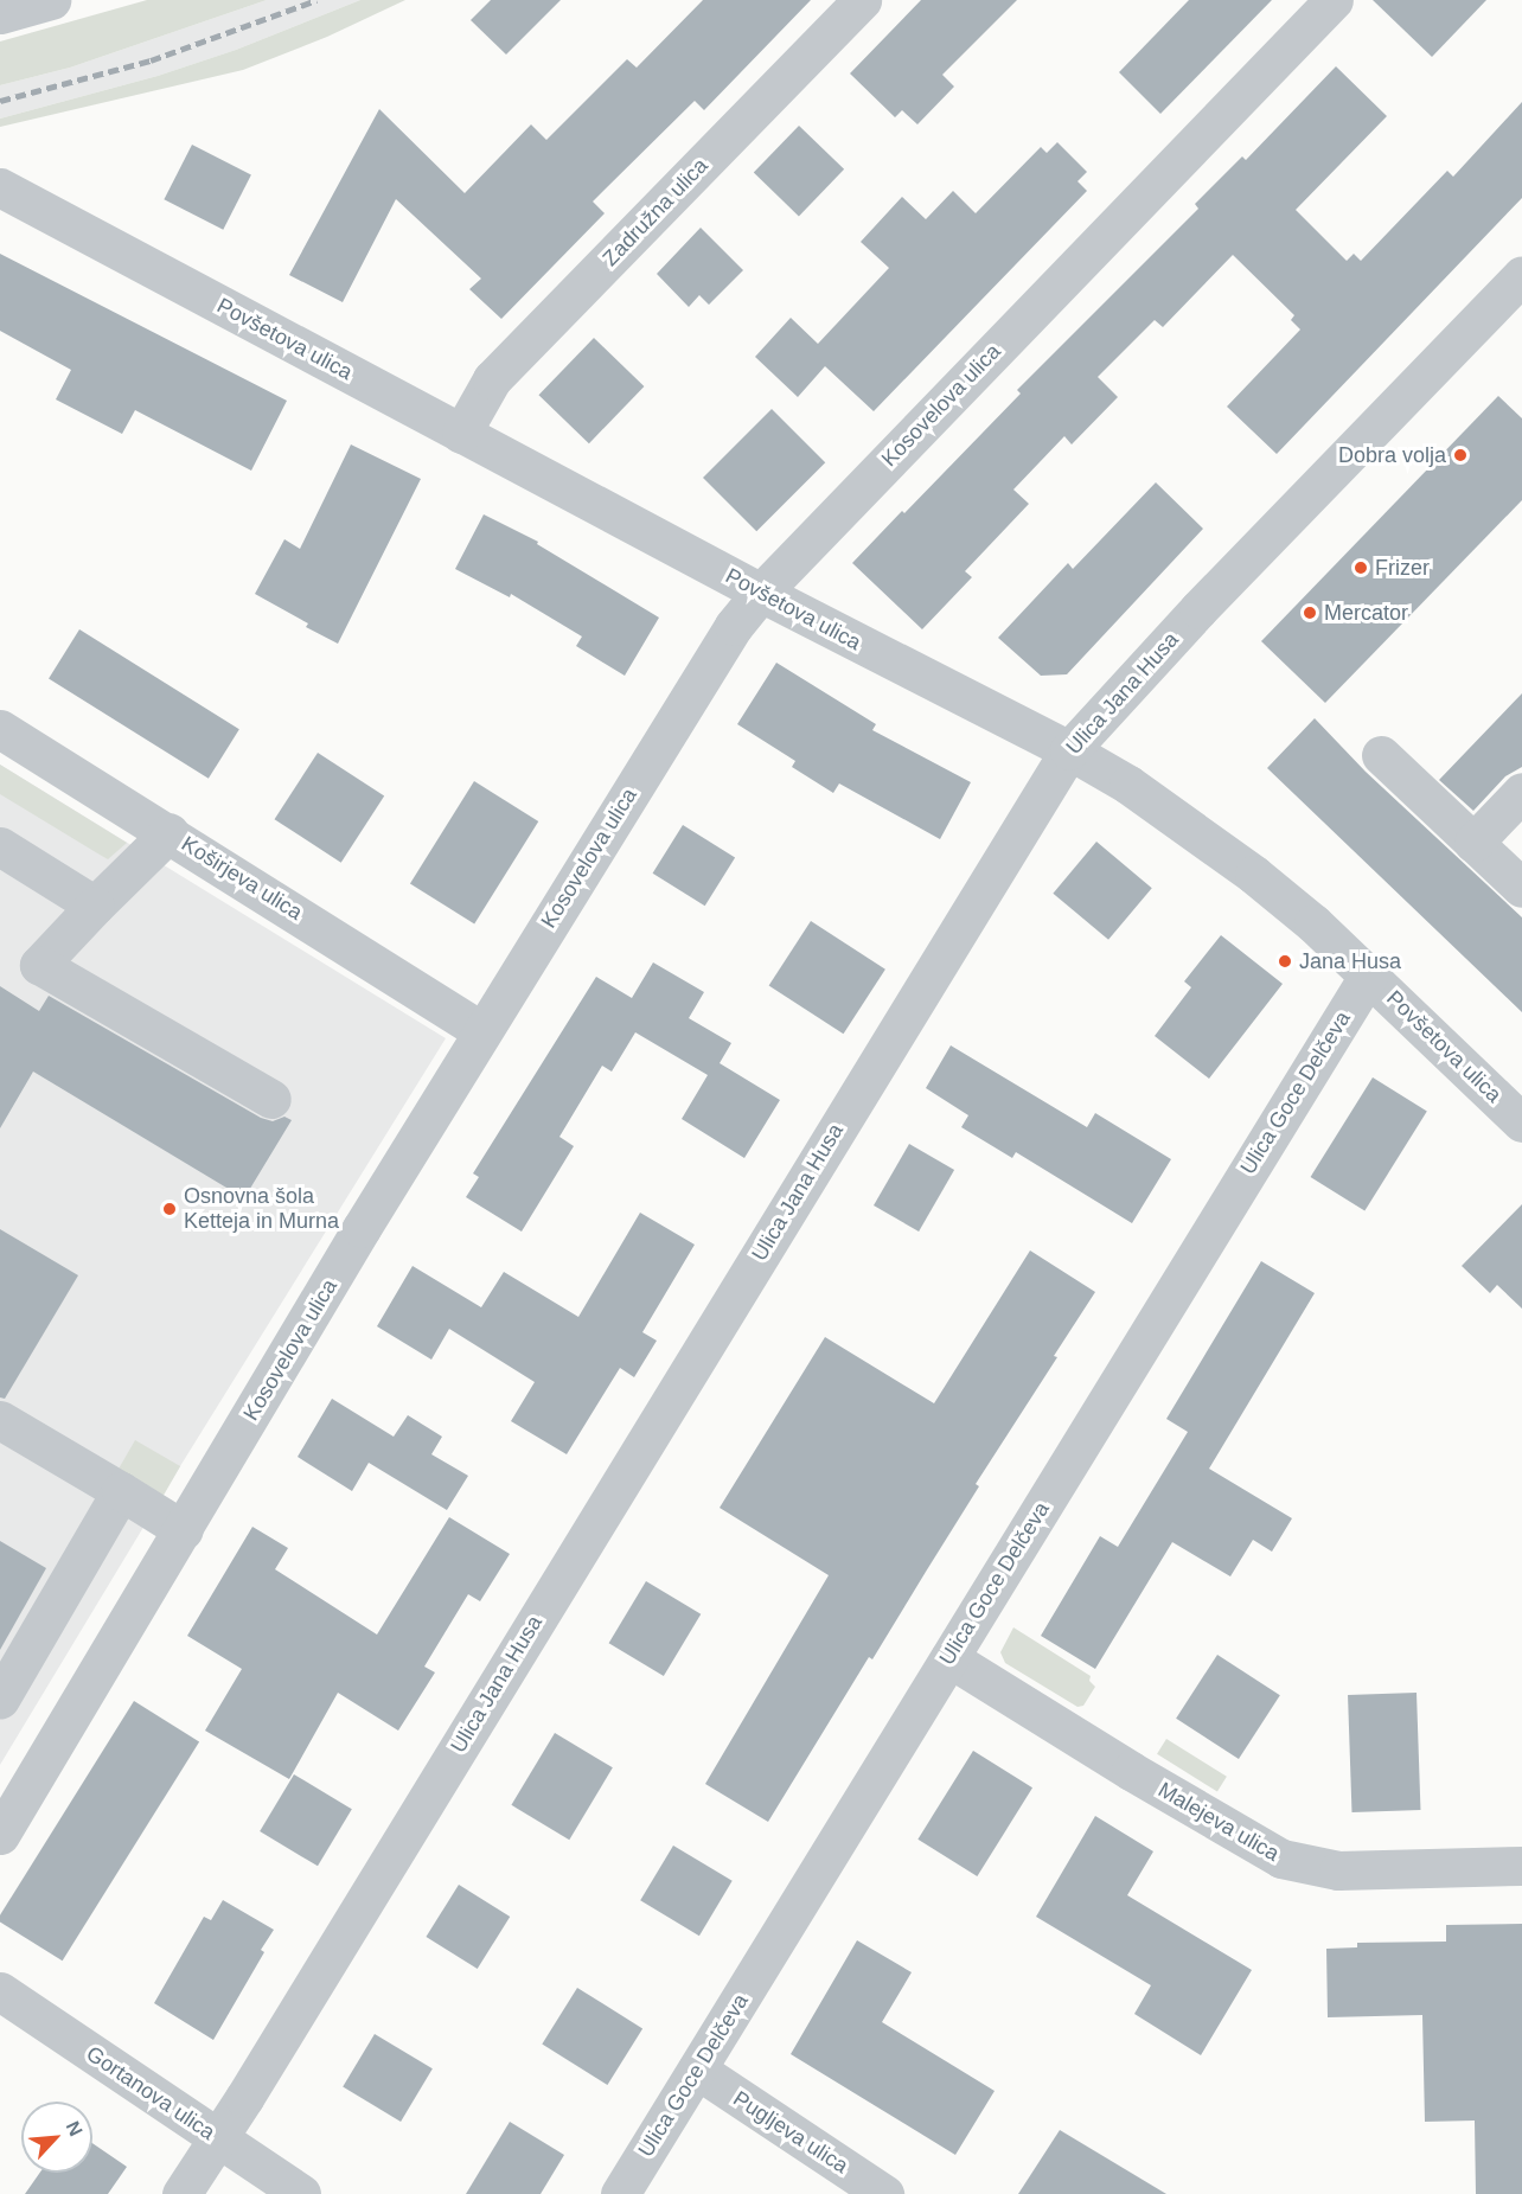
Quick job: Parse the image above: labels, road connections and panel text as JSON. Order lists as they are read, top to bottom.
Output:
{
  "streets": {
    "street": [
      "Zadružna ulica",
      "Povšetova ulica",
      "Kosovelova ulica",
      "Ulica Jana Husa",
      "Koširjeva ulica",
      "Ulica Goce Delčeva",
      "Malejeva ulica",
      "Gortanova ulica",
      "Pugljeva ulica"
    ]
  },
  "crossings": [
    ["Zadružna ulica", "Povšetova ulica"],
    ["Povšetova ulica", "Kosovelova ulica"],
    ["Povšetova ulica", "Ulica Jana Husa"],
    ["Povšetova ulica", "Ulica Goce Delčeva"],
    ["Kosovelova ulica", "Koširjeva ulica"],
    ["Ulica Jana Husa", "Gortanova ulica"],
    ["Ulica Goce Delčeva", "Malejeva ulica"],
    ["Ulica Goce Delčeva", "Pugljeva ulica"]
  ],
  "places": [
    "Dobra volja",
    "Frizer",
    "Mercator",
    "Jana Husa",
    "Osnovna šola Ketteja in Murna"
  ],
  "north": "top right"
}
